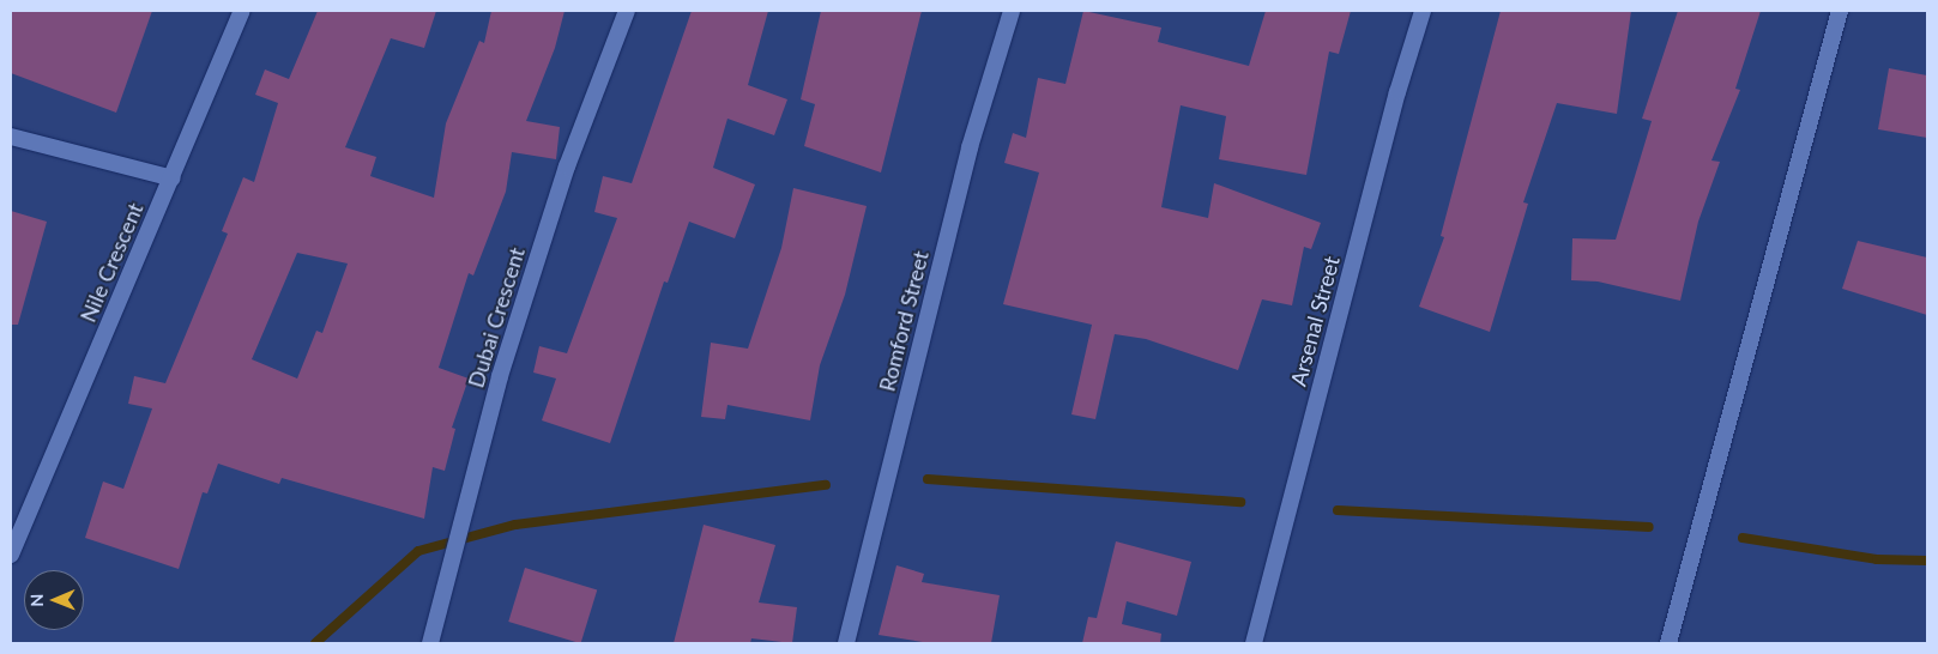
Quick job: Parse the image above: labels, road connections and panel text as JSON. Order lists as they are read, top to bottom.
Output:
{
  "streets": {
    "street": [
      "Nile Crescent",
      "Dubai Crescent",
      "Romford Street",
      "Arsenal Street"
    ]
  },
  "north": "left"
}
